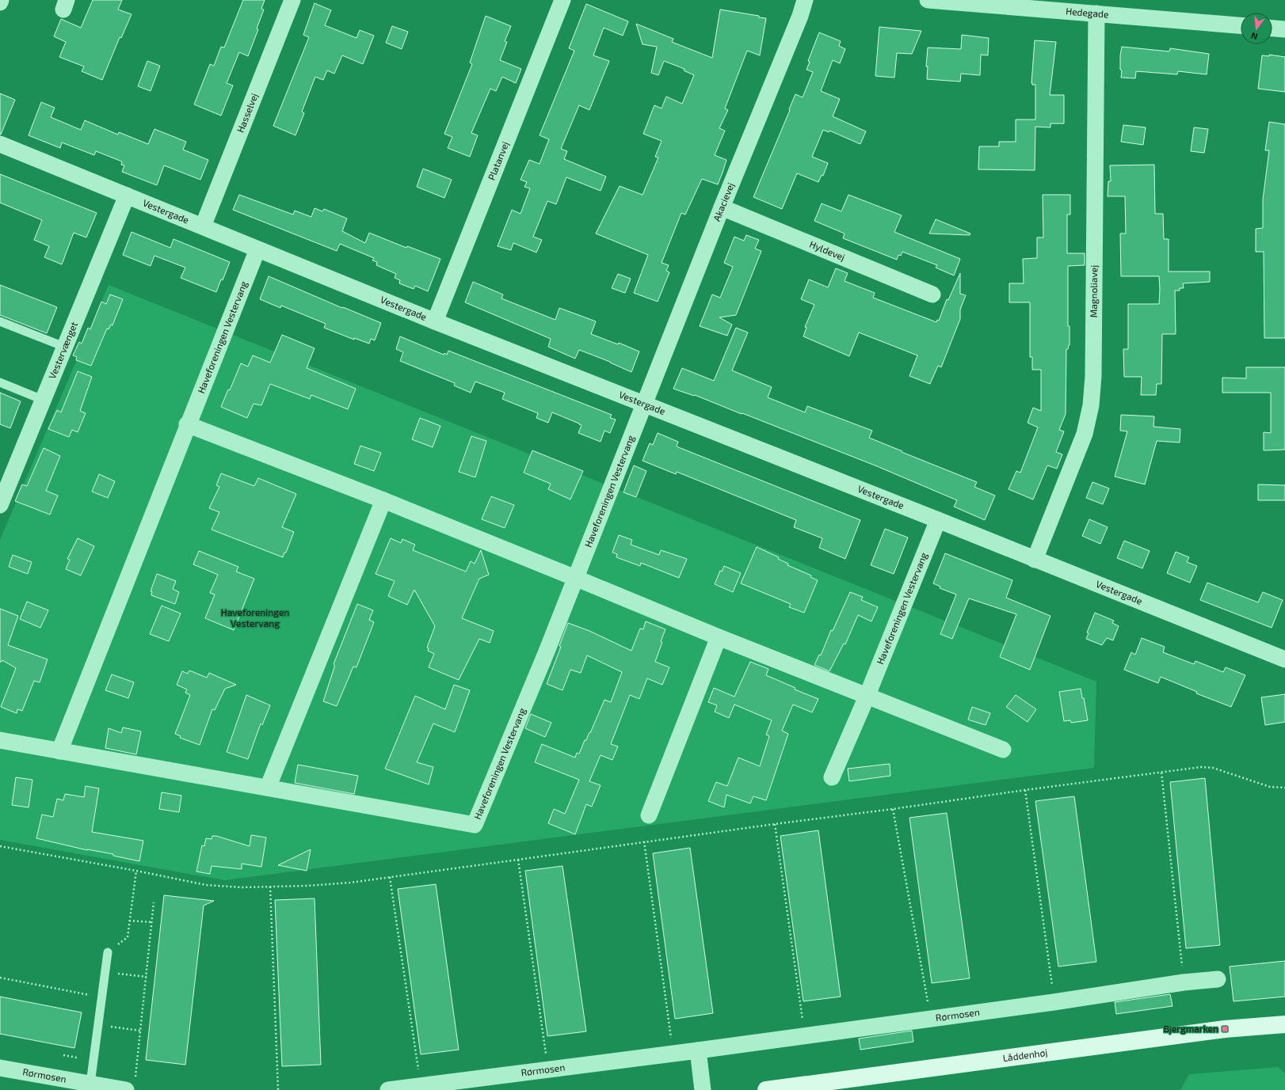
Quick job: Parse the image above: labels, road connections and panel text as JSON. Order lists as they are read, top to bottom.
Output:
{
  "streets": {
    "street": [
      "Hedegade",
      "Hasselvej",
      "Platanvej",
      "Akacievej",
      "Vestergade",
      "Hyldevej",
      "Magnoliavej",
      "Haveforeningen Vestervang",
      "Vestervænget",
      "Rørmosen",
      "Låddenhøj"
    ]
  },
  "crossings": [
    ["Hedegade", "Magnoliavej"],
    ["Hasselvej", "Vestergade"],
    ["Platanvej", "Vestergade"],
    ["Akacievej", "Vestergade"],
    ["Akacievej", "Hyldevej"],
    ["Akacievej", "Haveforeningen Vestervang"],
    ["Vestergade", "Magnoliavej"],
    ["Vestergade", "Haveforeningen Vestervang"],
    ["Vestergade", "Vestervænget"]
  ],
  "parks": ["Haveforeningen Vestervang"],
  "places": {
    "transit": ["Bjergmarken"]
  },
  "north": "bottom"
}
